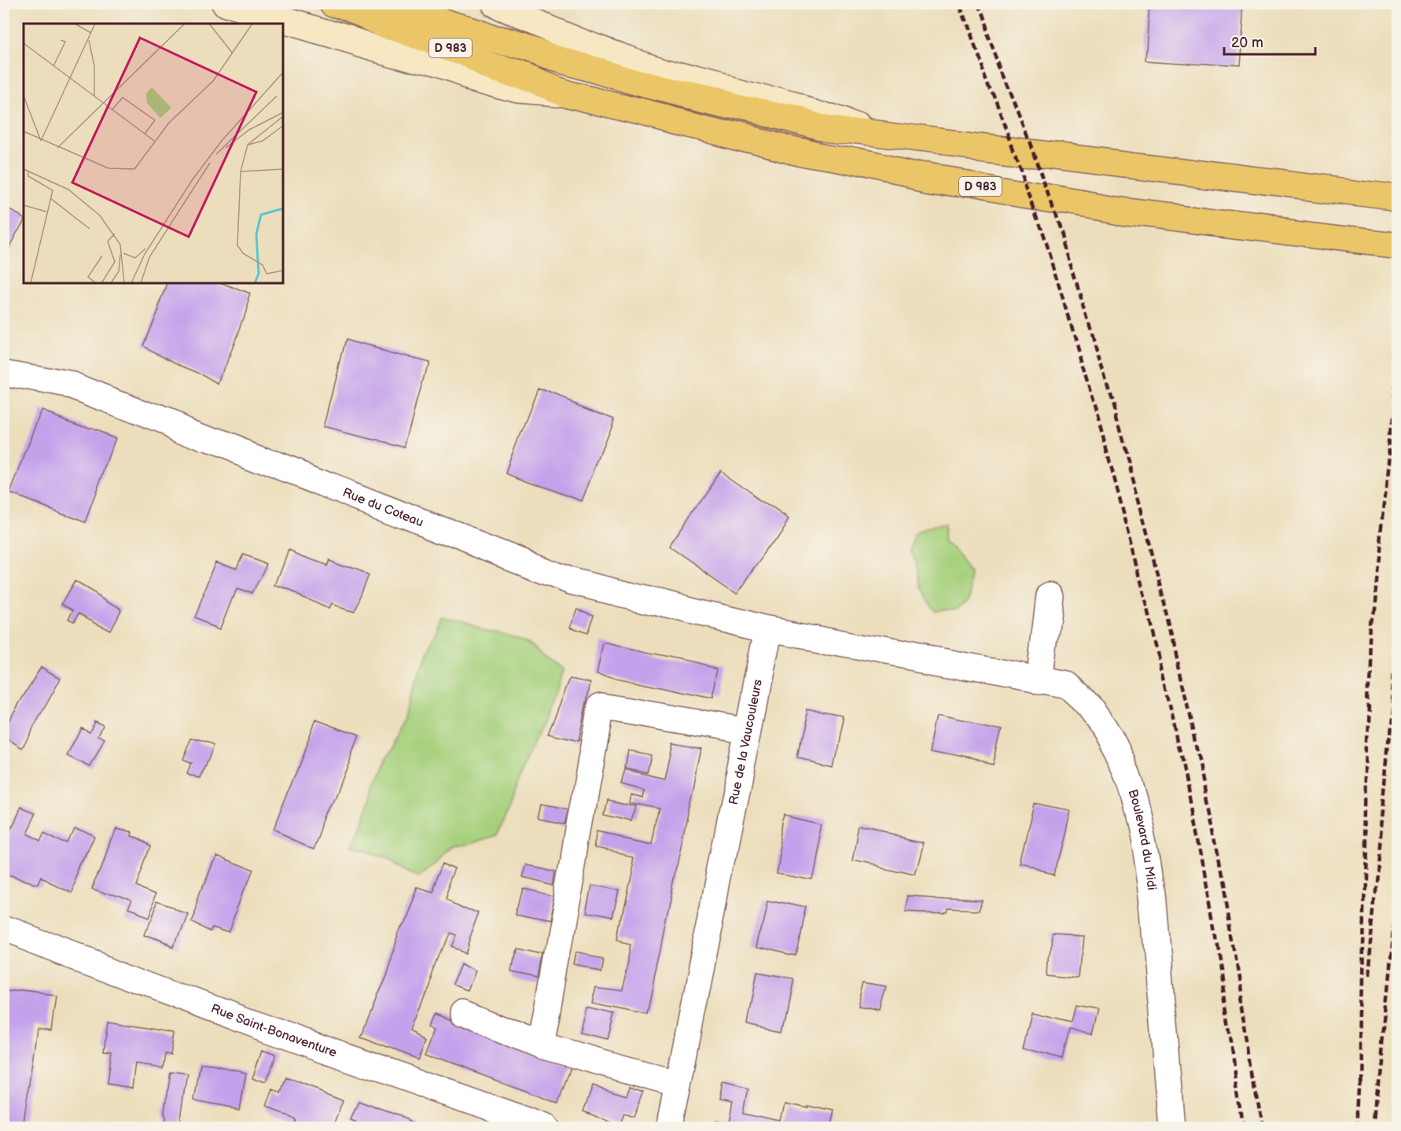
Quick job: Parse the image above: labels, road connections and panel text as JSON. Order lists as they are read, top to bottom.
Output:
{
  "streets": {
    "main road": ["D 983"],
    "street": [
      "Rue du Coteau",
      "Rue de la Vaucouleurs",
      "Boulevard du Midi",
      "Rue Saint-Bonaventure"
    ]
  },
  "crossings": [
    ["Rue du Coteau", "Rue de la Vaucouleurs"]
  ],
  "scale_bar": "20 m"
}
